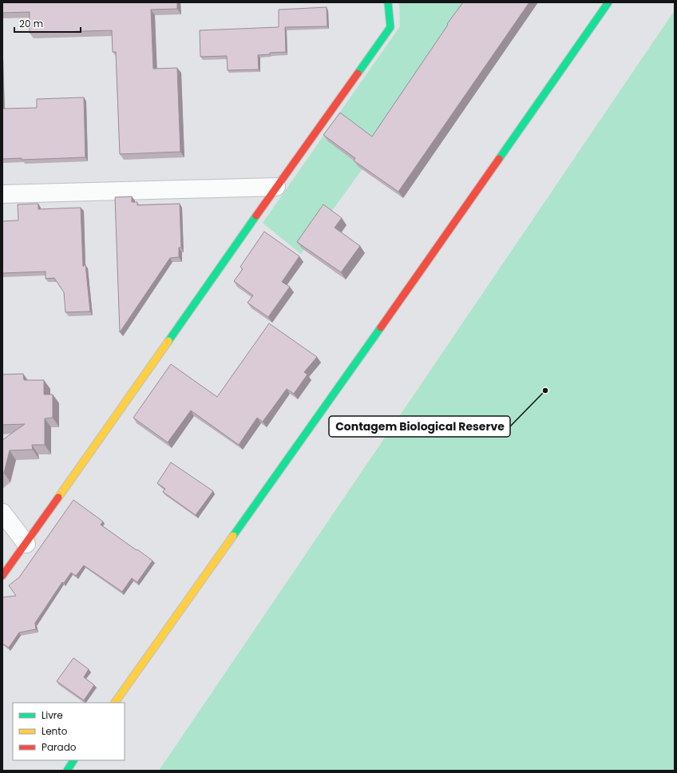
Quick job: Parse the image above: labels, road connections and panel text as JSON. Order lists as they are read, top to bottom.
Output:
{
  "places": ["Contagem Biological Reserve"],
  "legend": ["Livre", "Lento", "Parado"],
  "scale_bar": "20 m"
}
